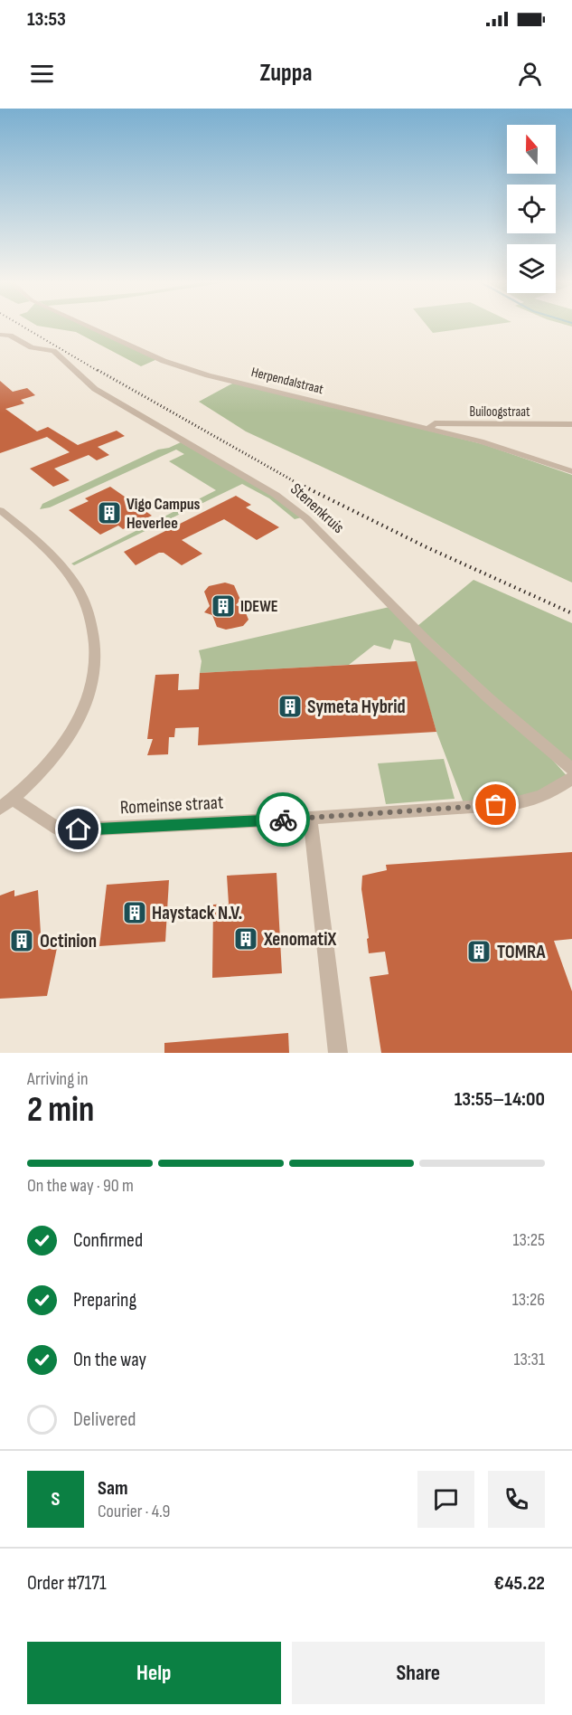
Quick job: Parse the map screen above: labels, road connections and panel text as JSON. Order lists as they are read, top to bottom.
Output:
{
  "streets": {
    "street": [
      "Herpendalstraat",
      "Builoogstraat",
      "Stenenkruis",
      "Romeinse straat"
    ]
  },
  "crossings": [
    ["Herpendalstraat", "Builoogstraat"]
  ],
  "places": {
    "building": [
      "Vigo Campus Heverlee",
      "IDEWE",
      "Symeta Hybrid",
      "Haystack N.V.",
      "XenomatiX",
      "Octinion",
      "TOMRA"
    ]
  },
  "north": "top",
  "page": {
    "status": "13:53",
    "header": "Zuppa",
    "heading": ["2 min", "Arriving in", "13:55–14:00"],
    "panel": [
      "Sam",
      "Courier · 4.9",
      "Order #7171",
      "€45.22"
    ],
    "bar": "On the way · 90 m",
    "list": [
      ["Confirmed", "13:25"],
      ["Preparing", "13:26"],
      ["On the way", "13:31"],
      "Delivered"
    ],
    "round": "S",
    "buttons": ["Help", "Share"]
  }
}
